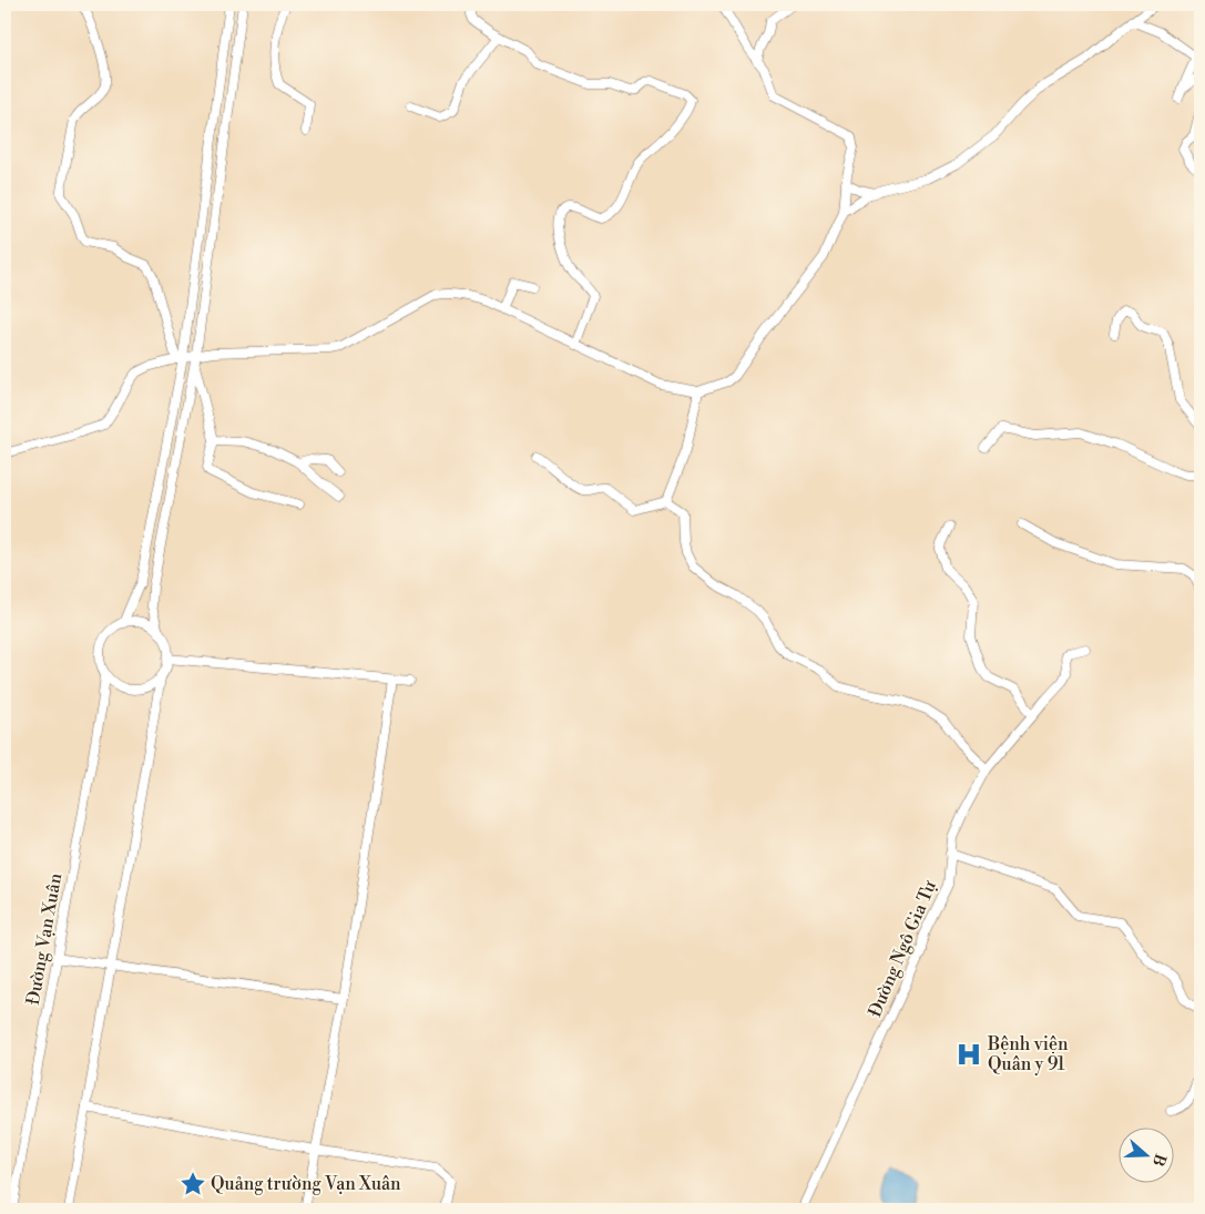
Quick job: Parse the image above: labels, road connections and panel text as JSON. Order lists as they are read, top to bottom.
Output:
{
  "streets": {
    "street": ["Đường Vạn Xuân", "Đường Ngô Gia Tự"]
  },
  "places": {
    "hospital": ["Bệnh viện Quân y 91"],
    "place": ["Quảng trường Vạn Xuân"]
  },
  "north": "right"
}
